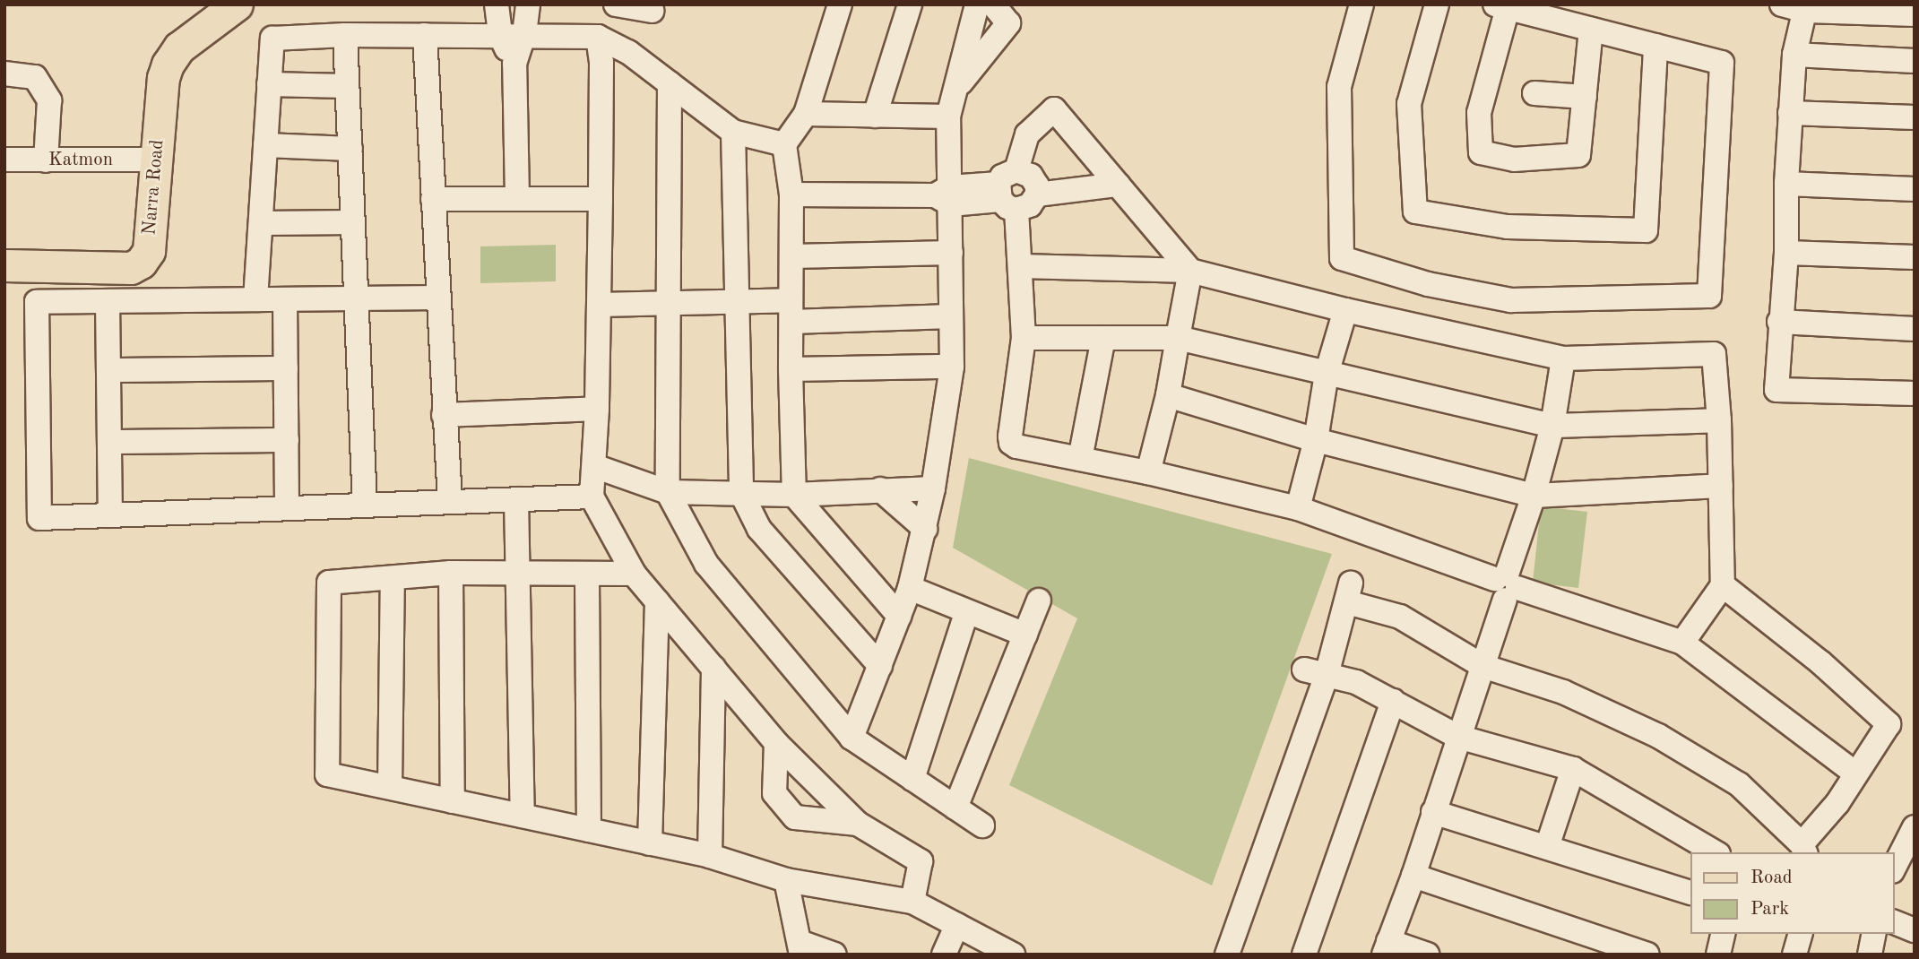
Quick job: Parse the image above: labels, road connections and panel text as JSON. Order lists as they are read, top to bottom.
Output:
{
  "streets": {
    "main road": ["Narra Road"],
    "street": ["Katmon"]
  },
  "crossings": [
    ["Katmon", "Narra Road"]
  ],
  "legend": ["Road", "Park"]
}
